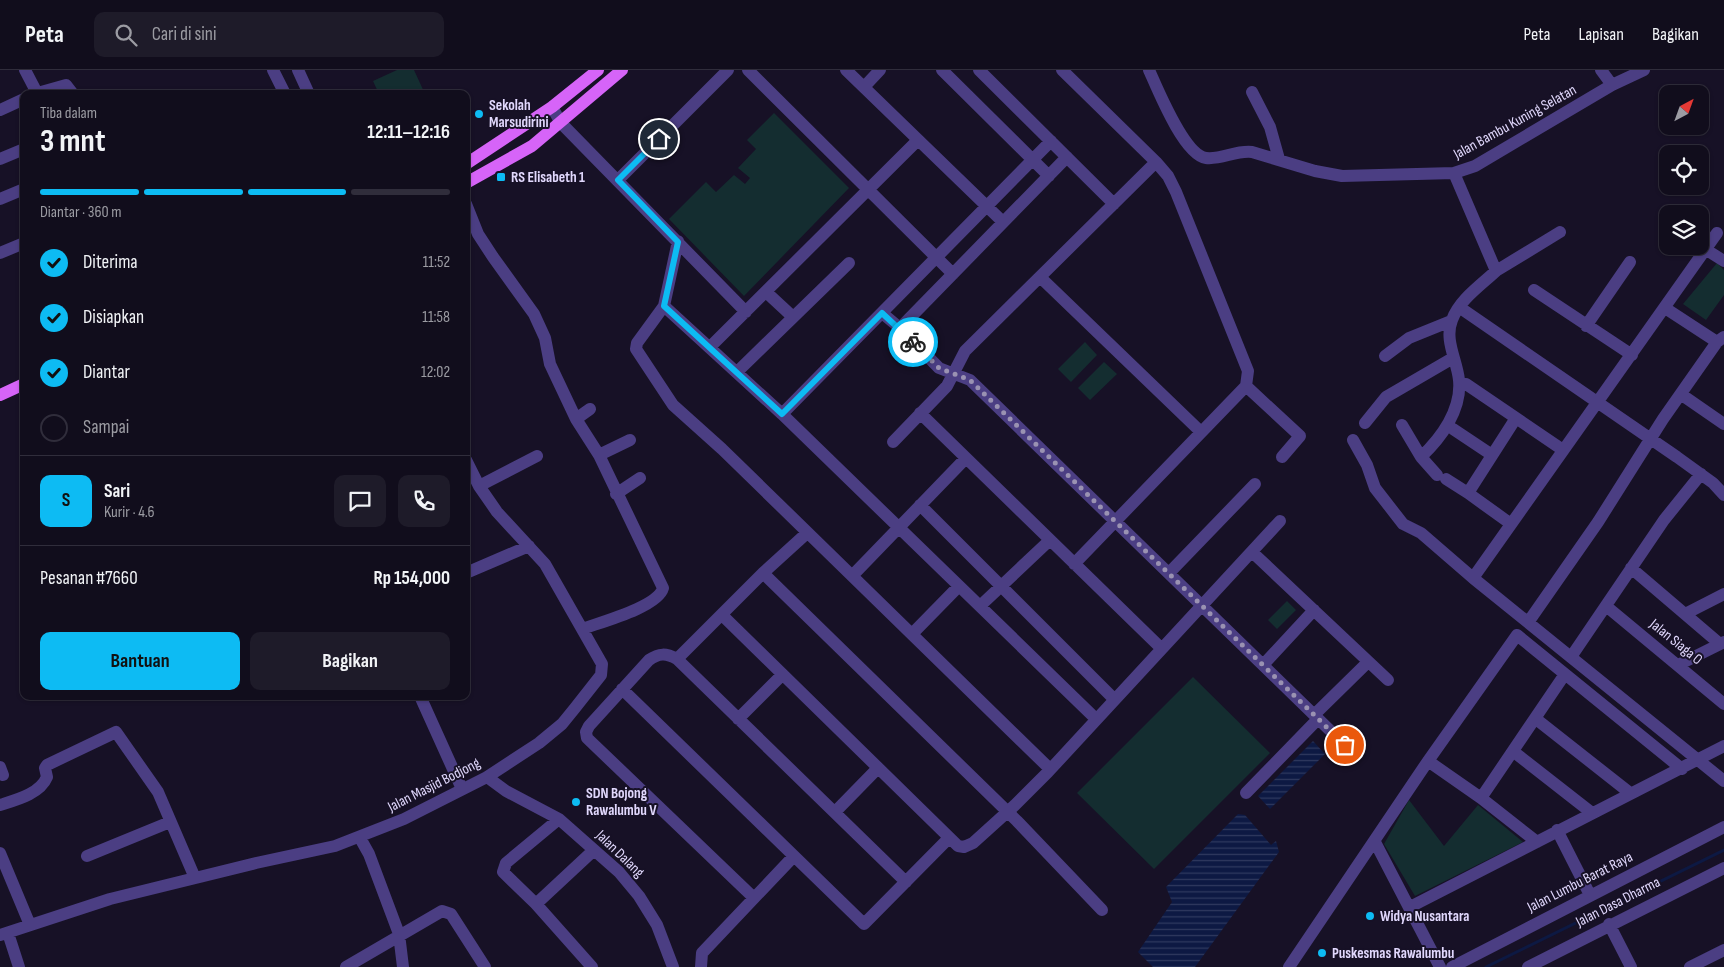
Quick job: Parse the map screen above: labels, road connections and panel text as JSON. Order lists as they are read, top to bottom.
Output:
{
  "streets": {
    "street": [
      "Jalan Bambu Kuning Selatan",
      "Jalan Siaga O",
      "Jalan Masjid Bodjong",
      "Jalan Dalang",
      "Jalan Lumbu Barat Raya",
      "Jalan Dasa Dharma"
    ]
  },
  "crossings": [
    ["Jalan Masjid Bodjong", "Jalan Dalang"]
  ],
  "places": {
    "other": [
      "Sekolah Marsudirini",
      "SDN Bojong Rawalumbu V",
      "Widya Nusantara",
      "Puskesmas Rawalumbu"
    ],
    "transit": ["RS Elisabeth 1"]
  },
  "north": "top right",
  "page": {
    "header": "Peta",
    "search": "Cari di sini",
    "nav": ["Peta", "Lapisan", "Bagikan"],
    "heading": ["3 mnt", "Tiba dalam", "12:11–12:16"],
    "panel": [
      "Sari",
      "Kurir · 4.6",
      "Pesanan #7660",
      "Rp 154,000"
    ],
    "bar": "Diantar · 360 m",
    "list": [
      ["Diterima", "11:52"],
      ["Disiapkan", "11:58"],
      ["Diantar", "12:02"],
      "Sampai"
    ],
    "round": "S",
    "buttons": ["Bantuan", "Bagikan"]
  }
}
